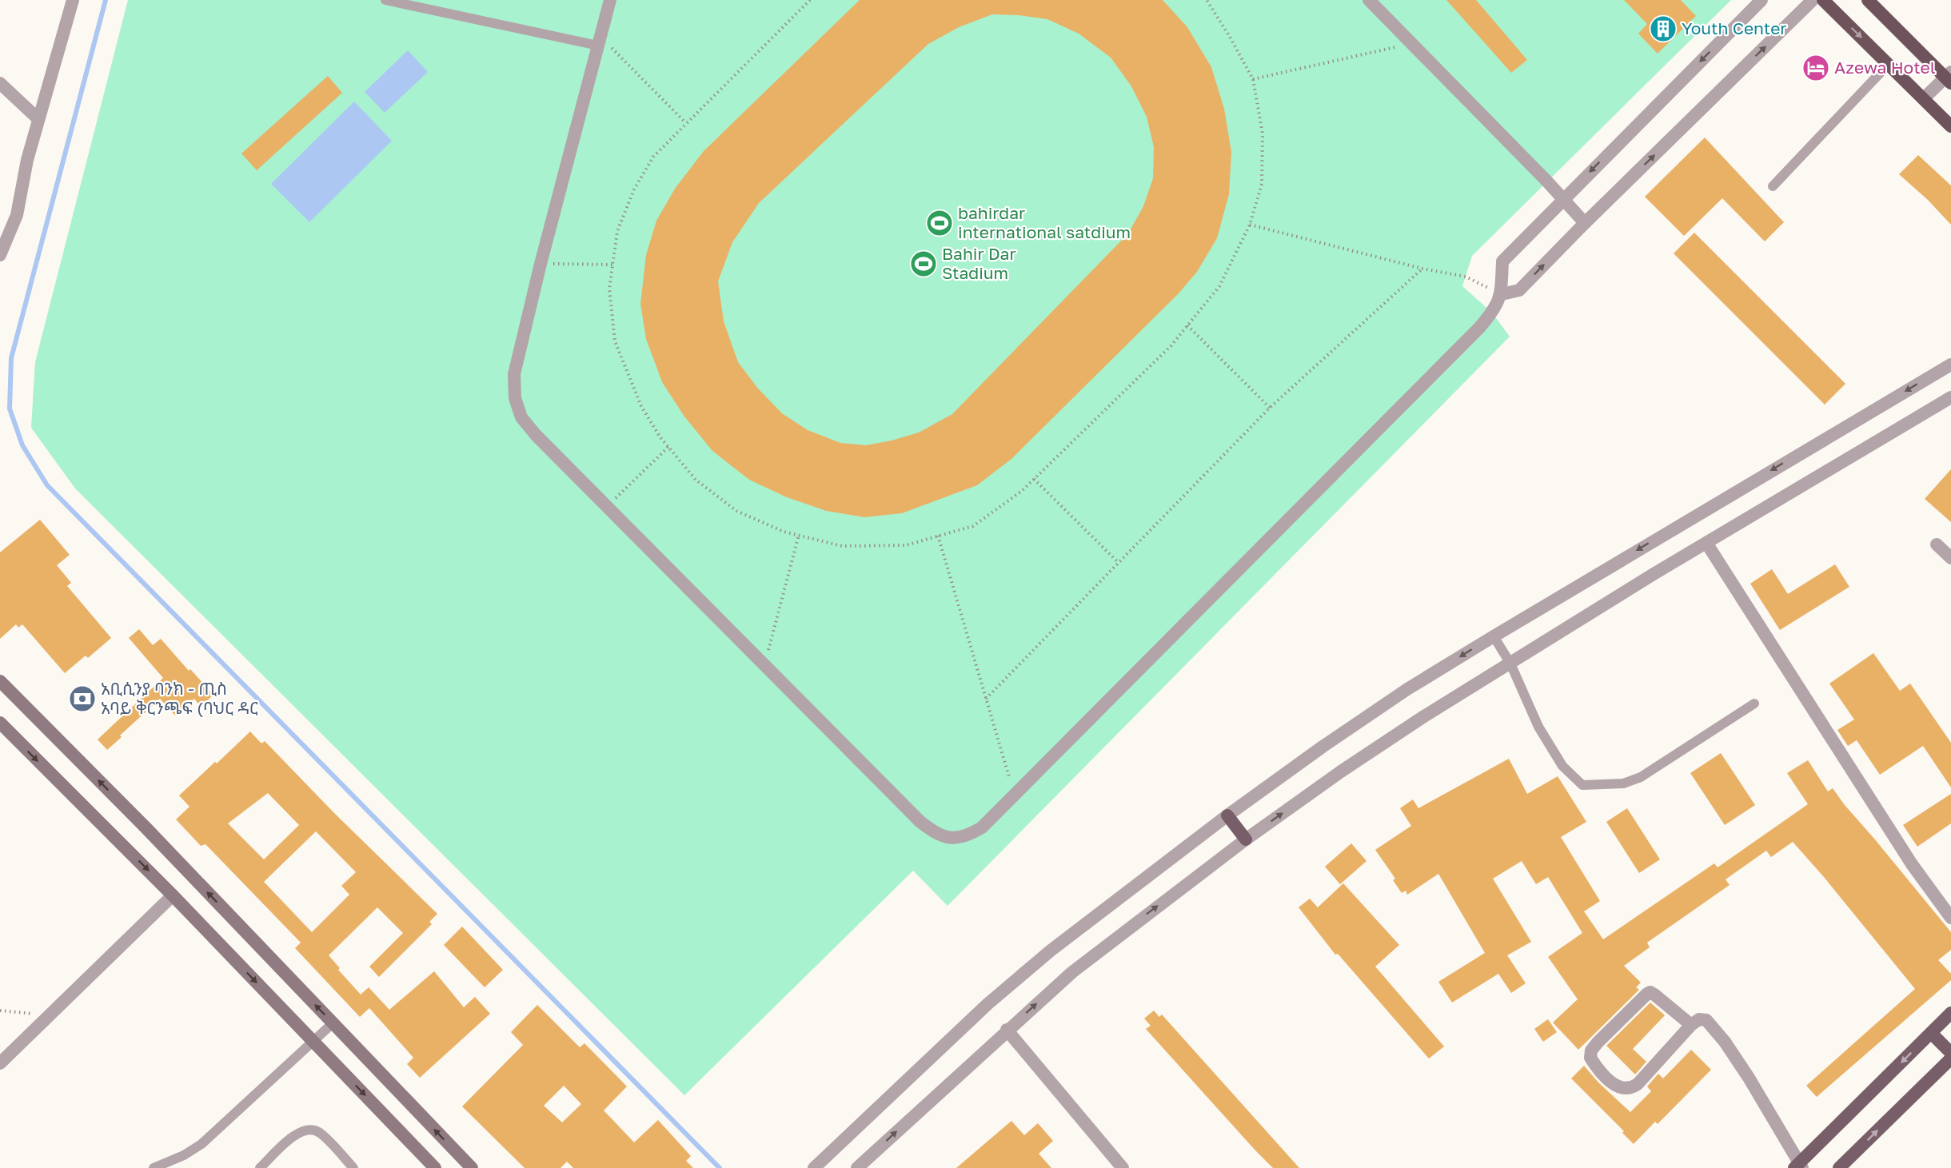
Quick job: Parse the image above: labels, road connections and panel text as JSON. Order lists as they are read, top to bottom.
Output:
{
  "places": {
    "building": ["Youth Center"],
    "hotel": ["Azewa Hotel"],
    "sports": ["bahirdar international satdium", "Bahir Dar Stadium"],
    "bank": ["አቢሲንያ ባንክ - ጢስ አባይ ቅርንጫፍ (ባህር ዳር"]
  }
}
